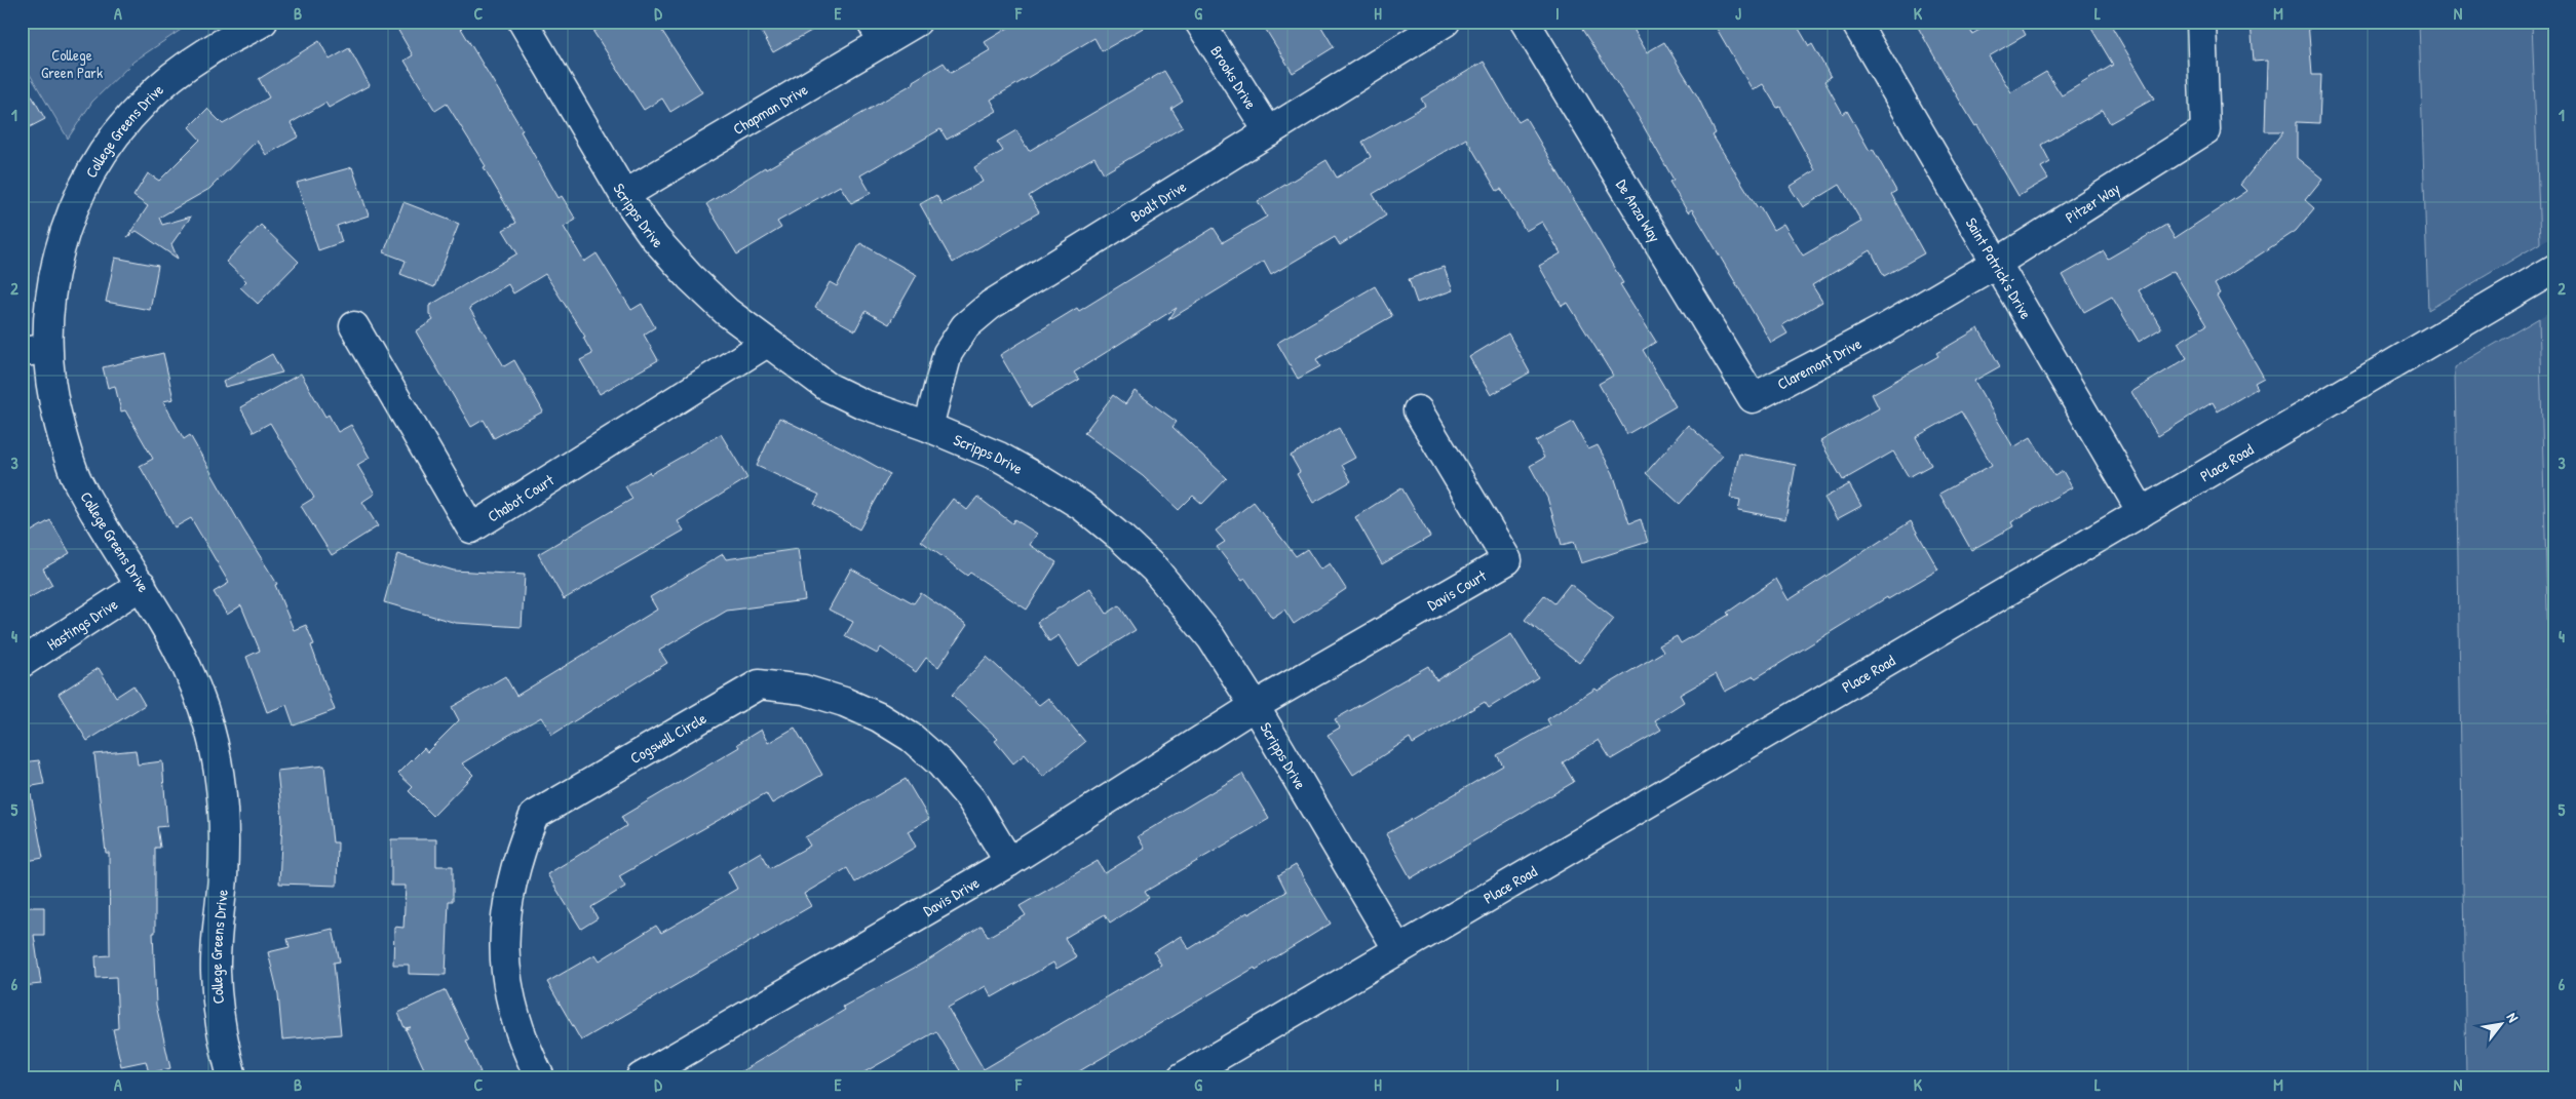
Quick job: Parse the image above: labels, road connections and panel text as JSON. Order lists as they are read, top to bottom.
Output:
{
  "streets": {
    "street": [
      "Brooks Drive",
      "Chapman Drive",
      "College Greens Drive",
      "Boalt Drive",
      "Pitzer Way",
      "De Anza Way",
      "Scripps Drive",
      "Saint Patrick's Drive",
      "Claremont Drive",
      "Place Road",
      "Chabot Court",
      "Davis Court",
      "Hastings Drive",
      "Cogswell Circle",
      "Davis Drive"
    ]
  },
  "crossings": [
    ["Brooks Drive", "Boalt Drive"],
    ["Chapman Drive", "Scripps Drive"],
    ["College Greens Drive", "Hastings Drive"],
    ["Boalt Drive", "Scripps Drive"],
    ["Pitzer Way", "Saint Patrick's Drive"],
    ["Pitzer Way", "Claremont Drive"],
    ["De Anza Way", "Claremont Drive"],
    ["Scripps Drive", "Place Road"],
    ["Scripps Drive", "Chabot Court"],
    ["Scripps Drive", "Davis Court"],
    ["Scripps Drive", "Davis Drive"],
    ["Saint Patrick's Drive", "Place Road"],
    ["Davis Court", "Davis Drive"],
    ["Cogswell Circle", "Davis Drive"]
  ],
  "parks": ["College Green Park"],
  "north": "top right",
  "grid": {
    "columns": [
      "A",
      "B",
      "C",
      "D",
      "E",
      "F",
      "G",
      "H",
      "I",
      "J",
      "K",
      "L",
      "M",
      "N"
    ],
    "rows": [
      "1",
      "2",
      "3",
      "4",
      "5",
      "6"
    ]
  }
}
